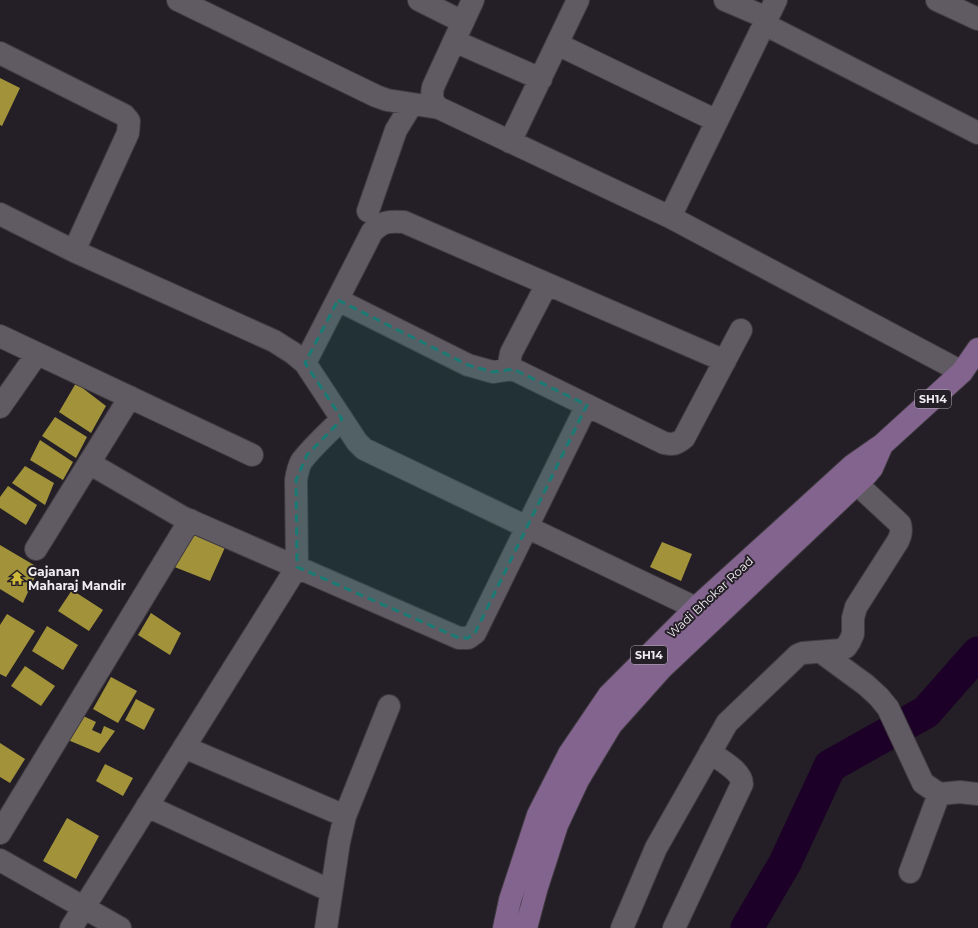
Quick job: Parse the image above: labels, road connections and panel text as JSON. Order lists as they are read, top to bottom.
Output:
{
  "streets": {
    "main road": ["SH14", "Wadi Bhokar Road"]
  },
  "places": {
    "temple": ["Gajanan Maharaj Mandir"]
  }
}
